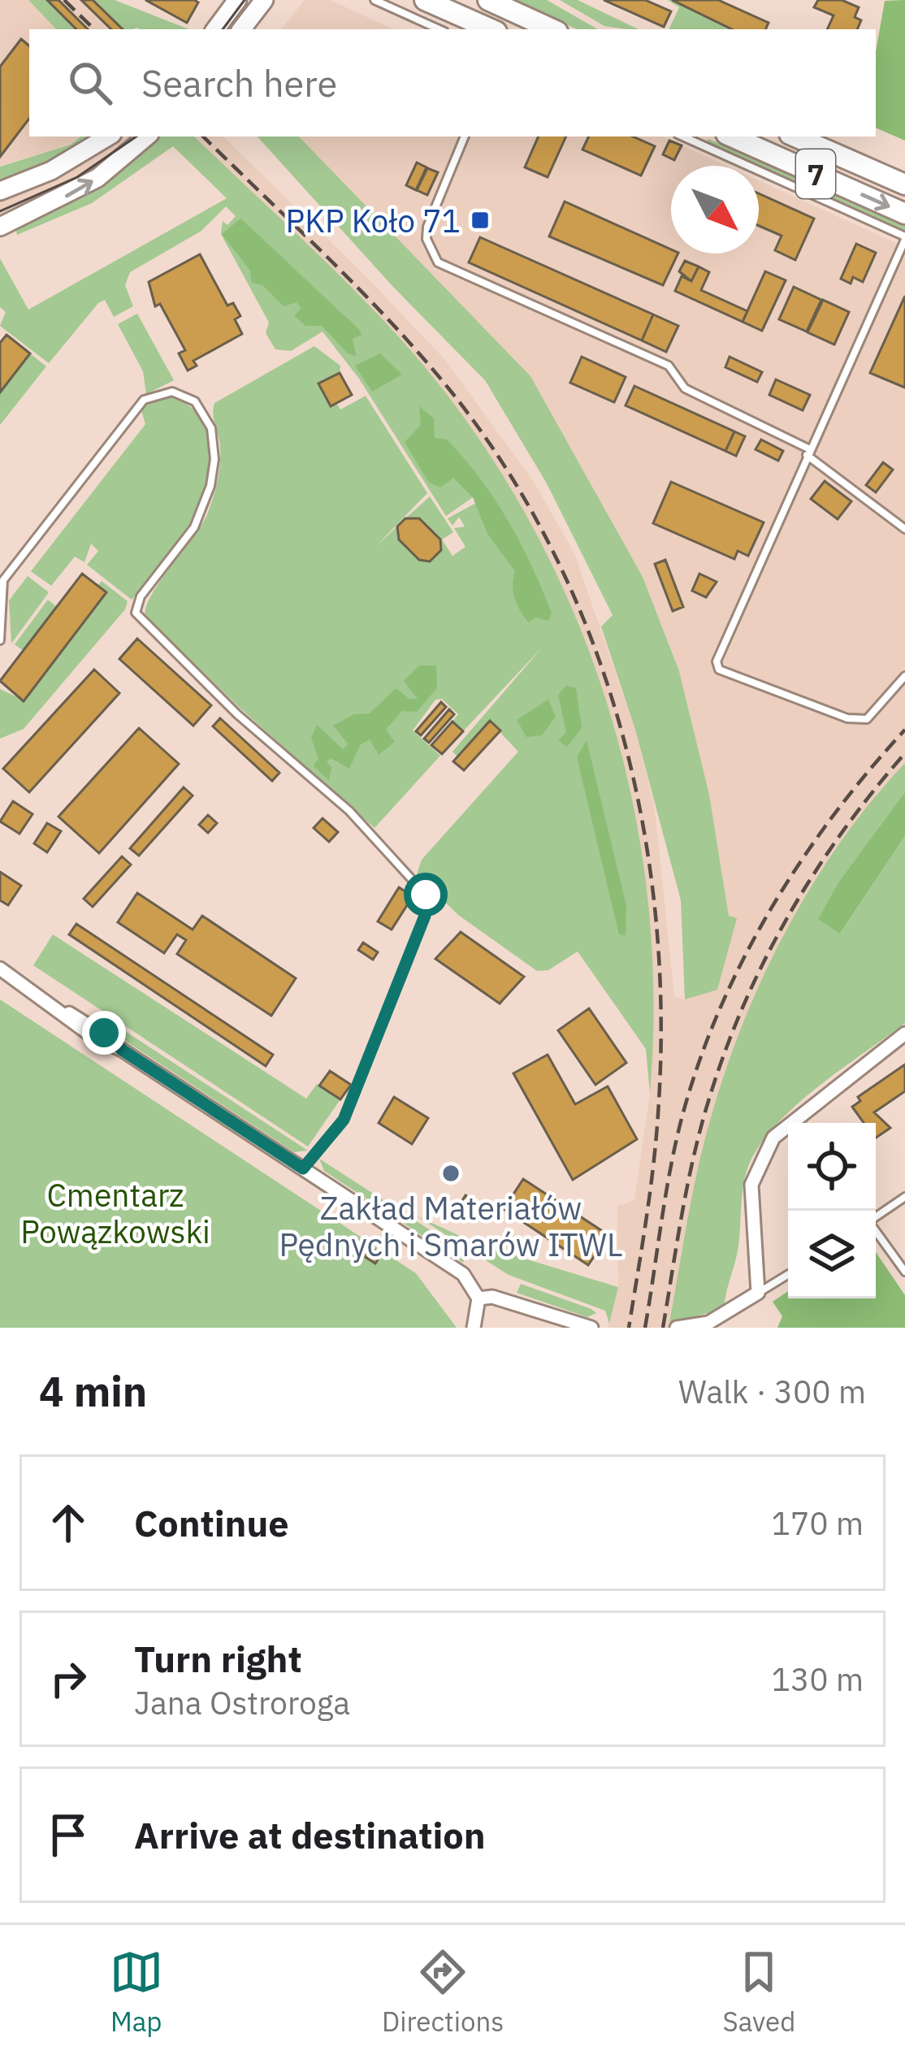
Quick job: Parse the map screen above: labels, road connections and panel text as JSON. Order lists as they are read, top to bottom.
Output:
{
  "streets": {
    "main road": ["7"]
  },
  "parks": ["Cmentarz Powązkowski"],
  "places": {
    "transit": ["PKP Koło 71"],
    "other": ["Zakład Materiałów Pędnych i Smarów ITWL"]
  },
  "north": "bottom right",
  "page": {
    "search": "Search here",
    "heading": ["4 min", "Walk · 300 m"],
    "list": [
      ["Continue", "170 m"],
      ["Turn right", "Jana Ostroroga", "130 m"],
      "Arrive at destination"
    ],
    "nav": ["Map", "Directions", "Saved"]
  }
}
